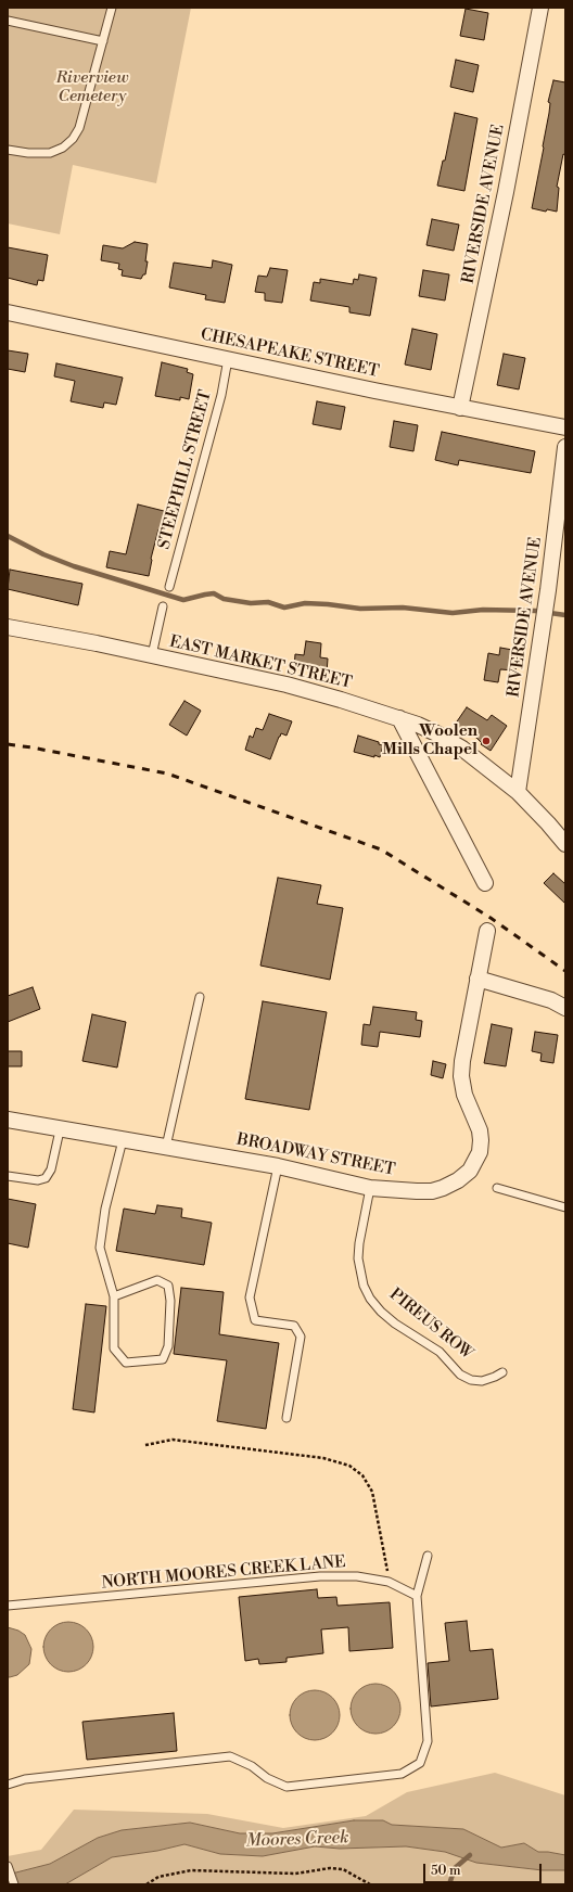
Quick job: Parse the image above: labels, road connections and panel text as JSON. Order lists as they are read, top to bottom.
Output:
{
  "streets": {
    "street": [
      "RIVERSIDE AVENUE",
      "CHESAPEAKE STREET",
      "EAST MARKET STREET",
      "BROADWAY STREET"
    ],
    "lane": ["STEEPHILL STREET", "PIREUS ROW", "NORTH MOORES CREEK LANE"]
  },
  "crossings": [
    ["RIVERSIDE AVENUE", "CHESAPEAKE STREET"],
    ["RIVERSIDE AVENUE", "EAST MARKET STREET"],
    ["CHESAPEAKE STREET", "STEEPHILL STREET"],
    ["BROADWAY STREET", "PIREUS ROW"]
  ],
  "water": ["Moores Creek"],
  "parks": ["Riverview Cemetery"],
  "places": ["Woolen Mills Chapel"],
  "scale_bar": "50 m"
}
